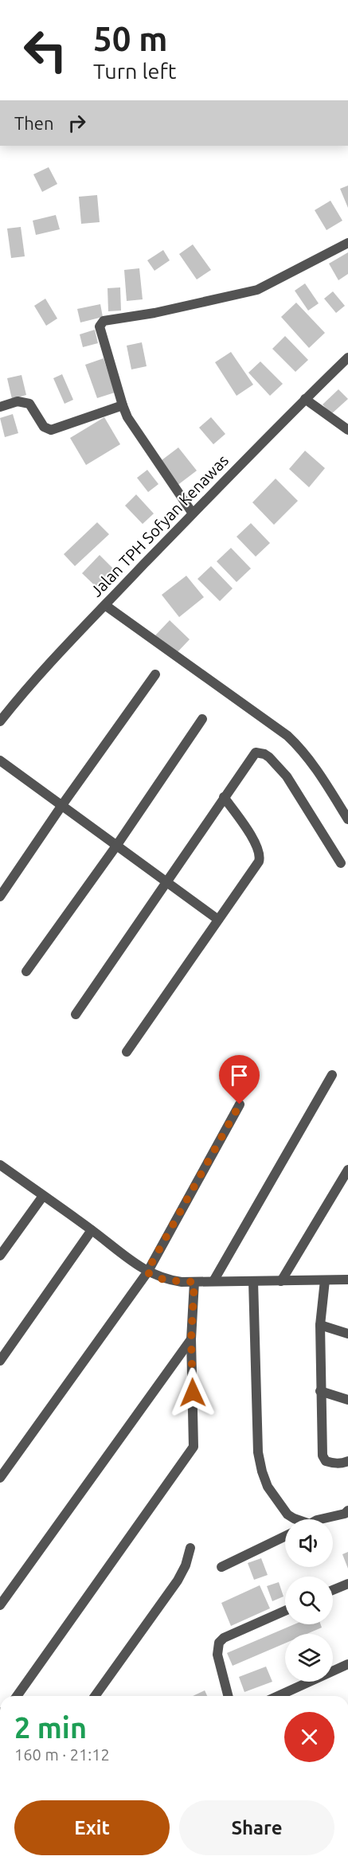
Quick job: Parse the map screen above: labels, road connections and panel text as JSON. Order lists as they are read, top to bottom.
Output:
{
  "streets": {
    "street": ["Jalan TPH Sofyan Kenawas"]
  },
  "page": {
    "turn": ["50 m", "Turn left"],
    "then": "Then",
    "heading": ["2 min", "160 m · 21:12"],
    "buttons": ["Exit", "Share"]
  }
}
